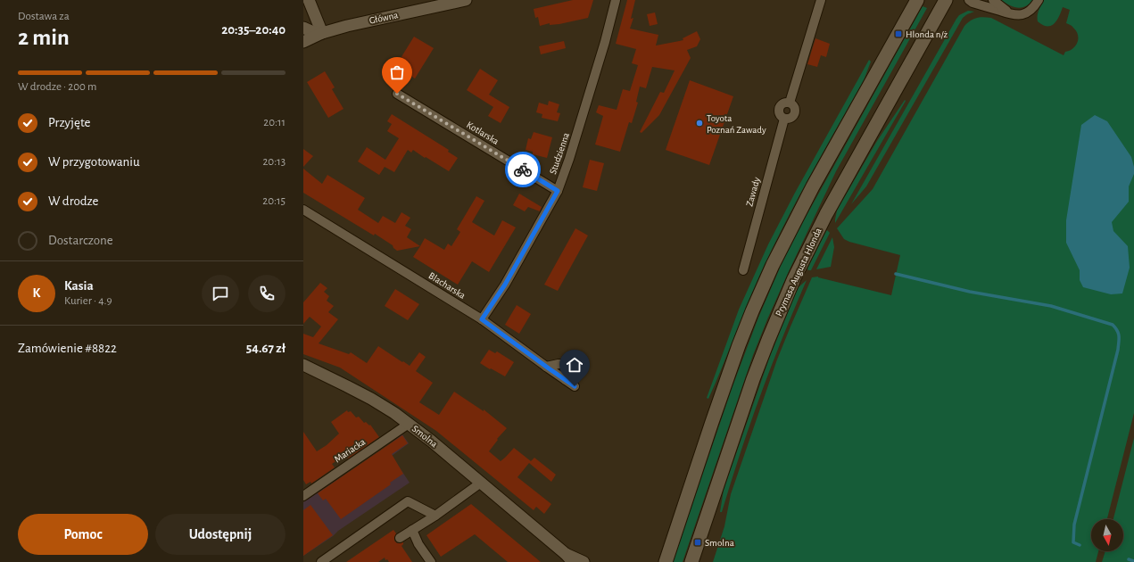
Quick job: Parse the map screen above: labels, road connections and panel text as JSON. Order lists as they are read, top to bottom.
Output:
{
  "streets": {
    "main road": ["Prymasa Augusta Hlonda"],
    "street": [
      "Główna",
      "Kotlarska",
      "Studzienna",
      "Zawady",
      "Blacharska",
      "Smolna",
      "Mariacka"
    ]
  },
  "crossings": [
    ["Kotlarska", "Studzienna"],
    ["Studzienna", "Blacharska"],
    ["Smolna", "Mariacka"]
  ],
  "places": {
    "transit": ["Hlonda n/ż", "Smolna"],
    "other": ["Toyota Poznań Zawady"]
  },
  "north": "bottom",
  "page": {
    "heading": ["2 min", "Dostawa za", "20:35–20:40"],
    "panel": [
      "Kasia",
      "Kurier · 4.9",
      "Zamówienie #8822",
      "54.67 zł"
    ],
    "bar": "W drodze · 200 m",
    "list": [
      ["Przyjęte", "20:11"],
      ["W przygotowaniu", "20:13"],
      ["W drodze", "20:15"],
      "Dostarczone"
    ],
    "round": "K",
    "buttons": ["Pomoc", "Udostępnij"]
  }
}
